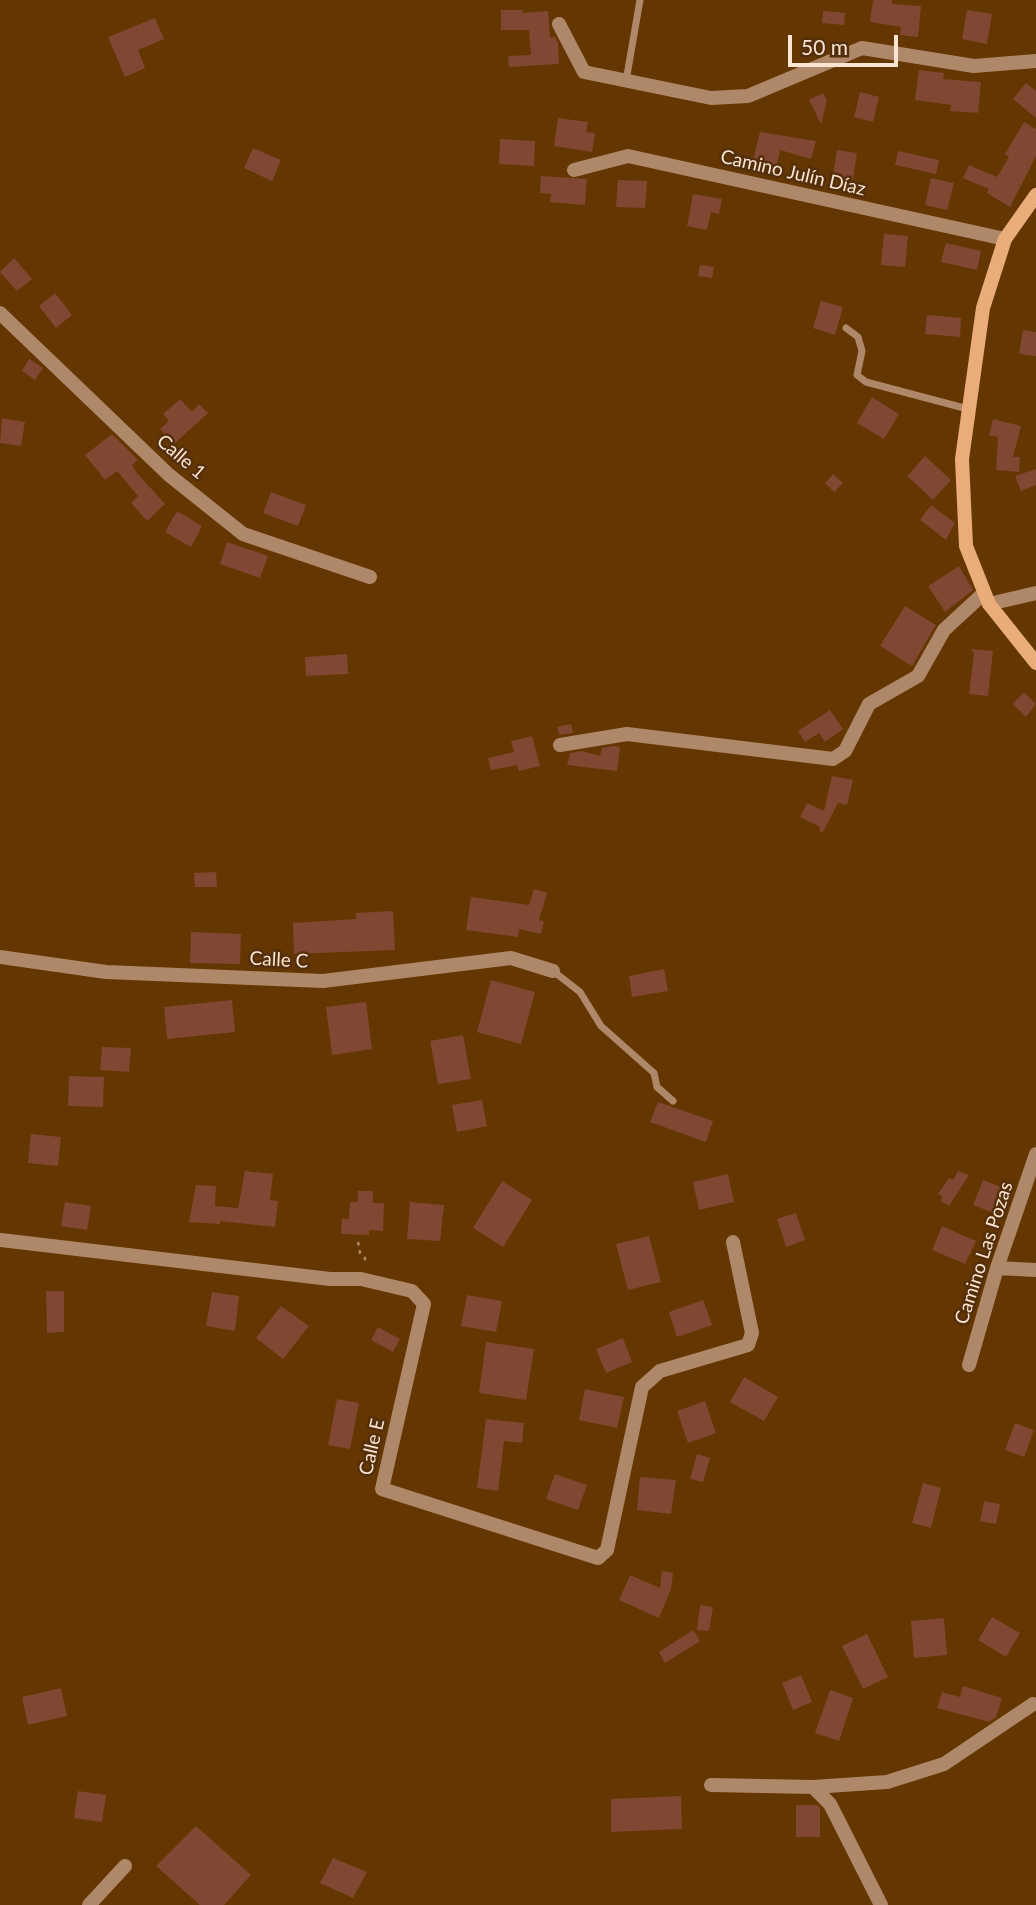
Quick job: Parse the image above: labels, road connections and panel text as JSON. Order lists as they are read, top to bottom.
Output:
{
  "streets": {
    "street": [
      "Camino Julín Díaz",
      "Calle 1",
      "Calle C",
      "Camino Las Pozas",
      "Calle E"
    ]
  },
  "scale_bar": "50 m"
}
